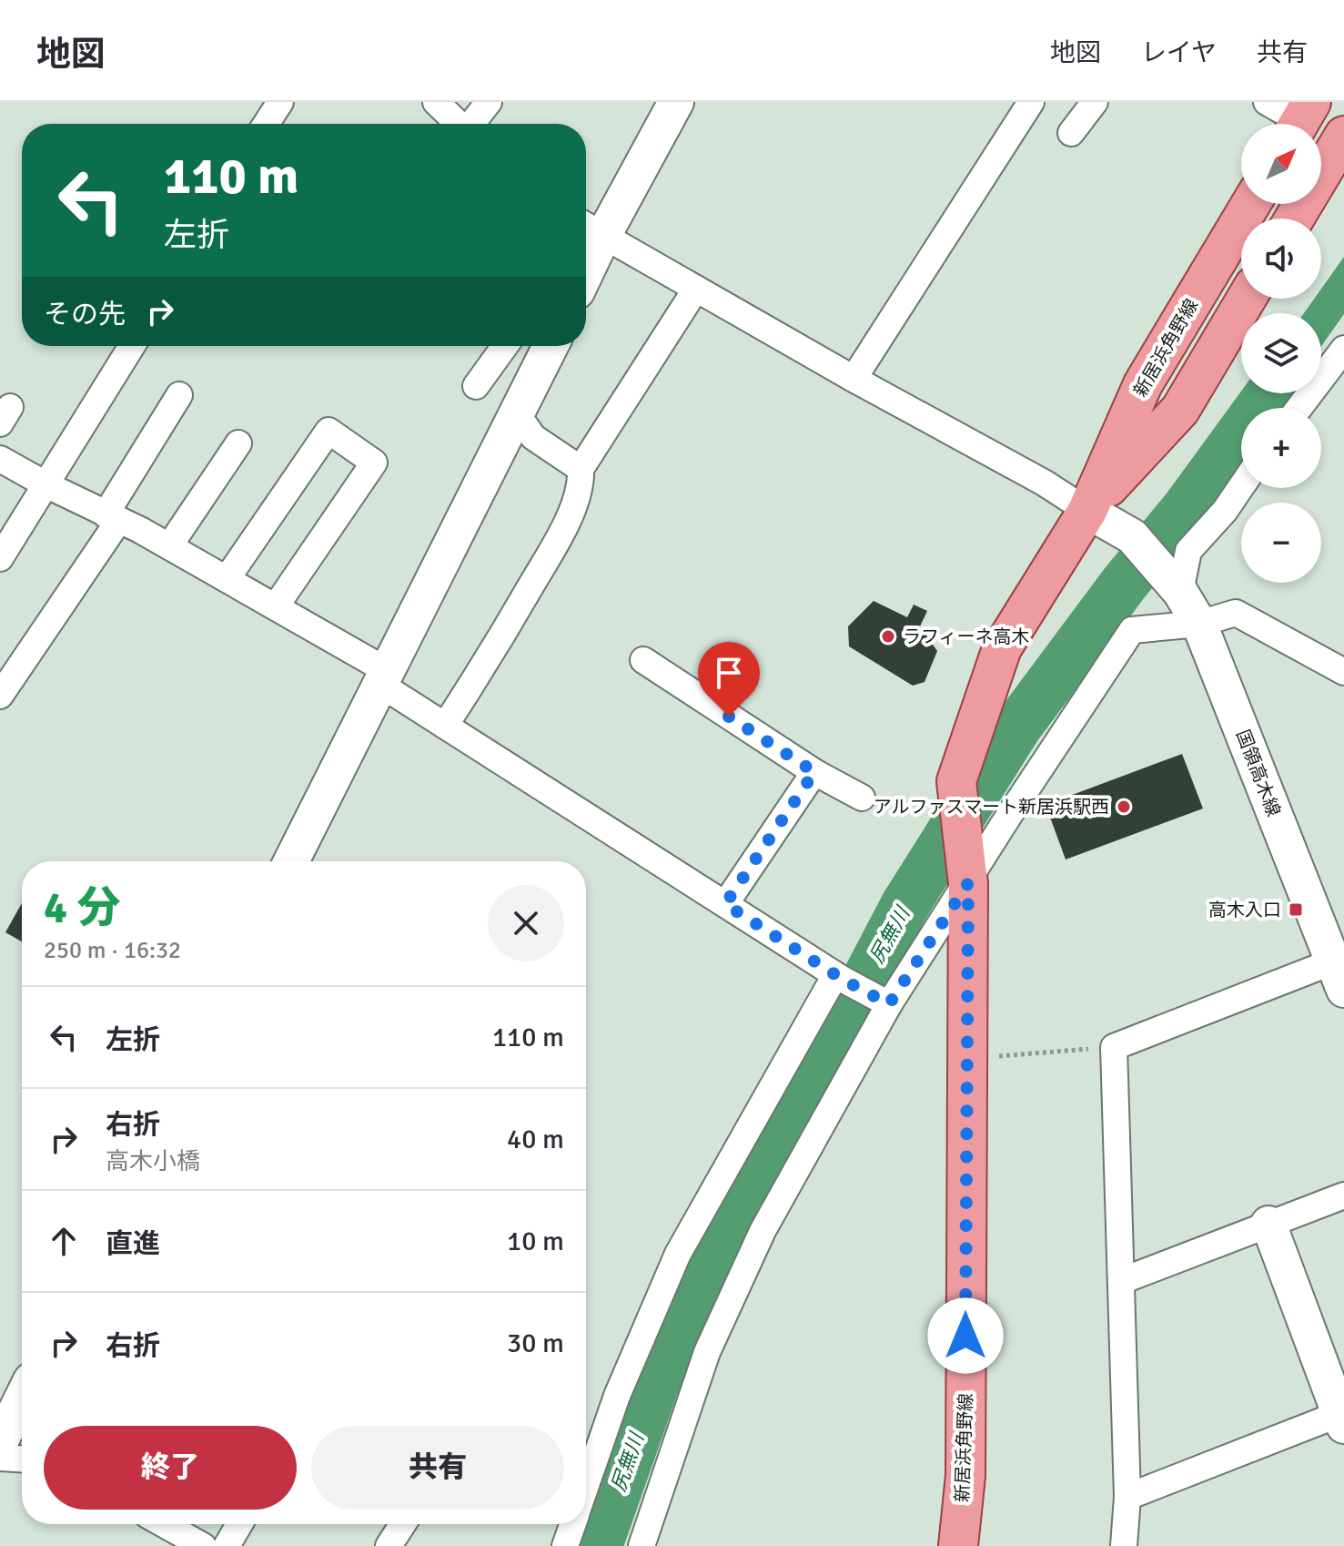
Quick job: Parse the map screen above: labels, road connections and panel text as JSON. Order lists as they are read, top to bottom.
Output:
{
  "streets": {
    "main road": ["新居浜角野線"],
    "street": ["国領高木線"]
  },
  "crossings": [
    ["新居浜角野線", "国領高木線"]
  ],
  "water": ["尻無川"],
  "places": {
    "other": ["ラフィーネ高木", "アルファスマート新居浜駅西"],
    "transit": ["高木入口"]
  },
  "north": "top right",
  "page": {
    "header": "地図",
    "nav": ["地図", "レイヤ", "共有"],
    "map_buttons": ["+", "−"],
    "turn": ["110 m", "左折"],
    "then": "その先",
    "heading": ["4 分", "250 m · 16:32"],
    "list": [
      {
        "name": "左折",
        "value": "110 m"
      },
      {
        "name": "右折",
        "note": "高木小橋",
        "value": "40 m"
      },
      {
        "name": "直進",
        "value": "10 m"
      },
      {
        "name": "右折",
        "value": "30 m"
      }
    ],
    "buttons": ["終了", "共有"]
  }
}
